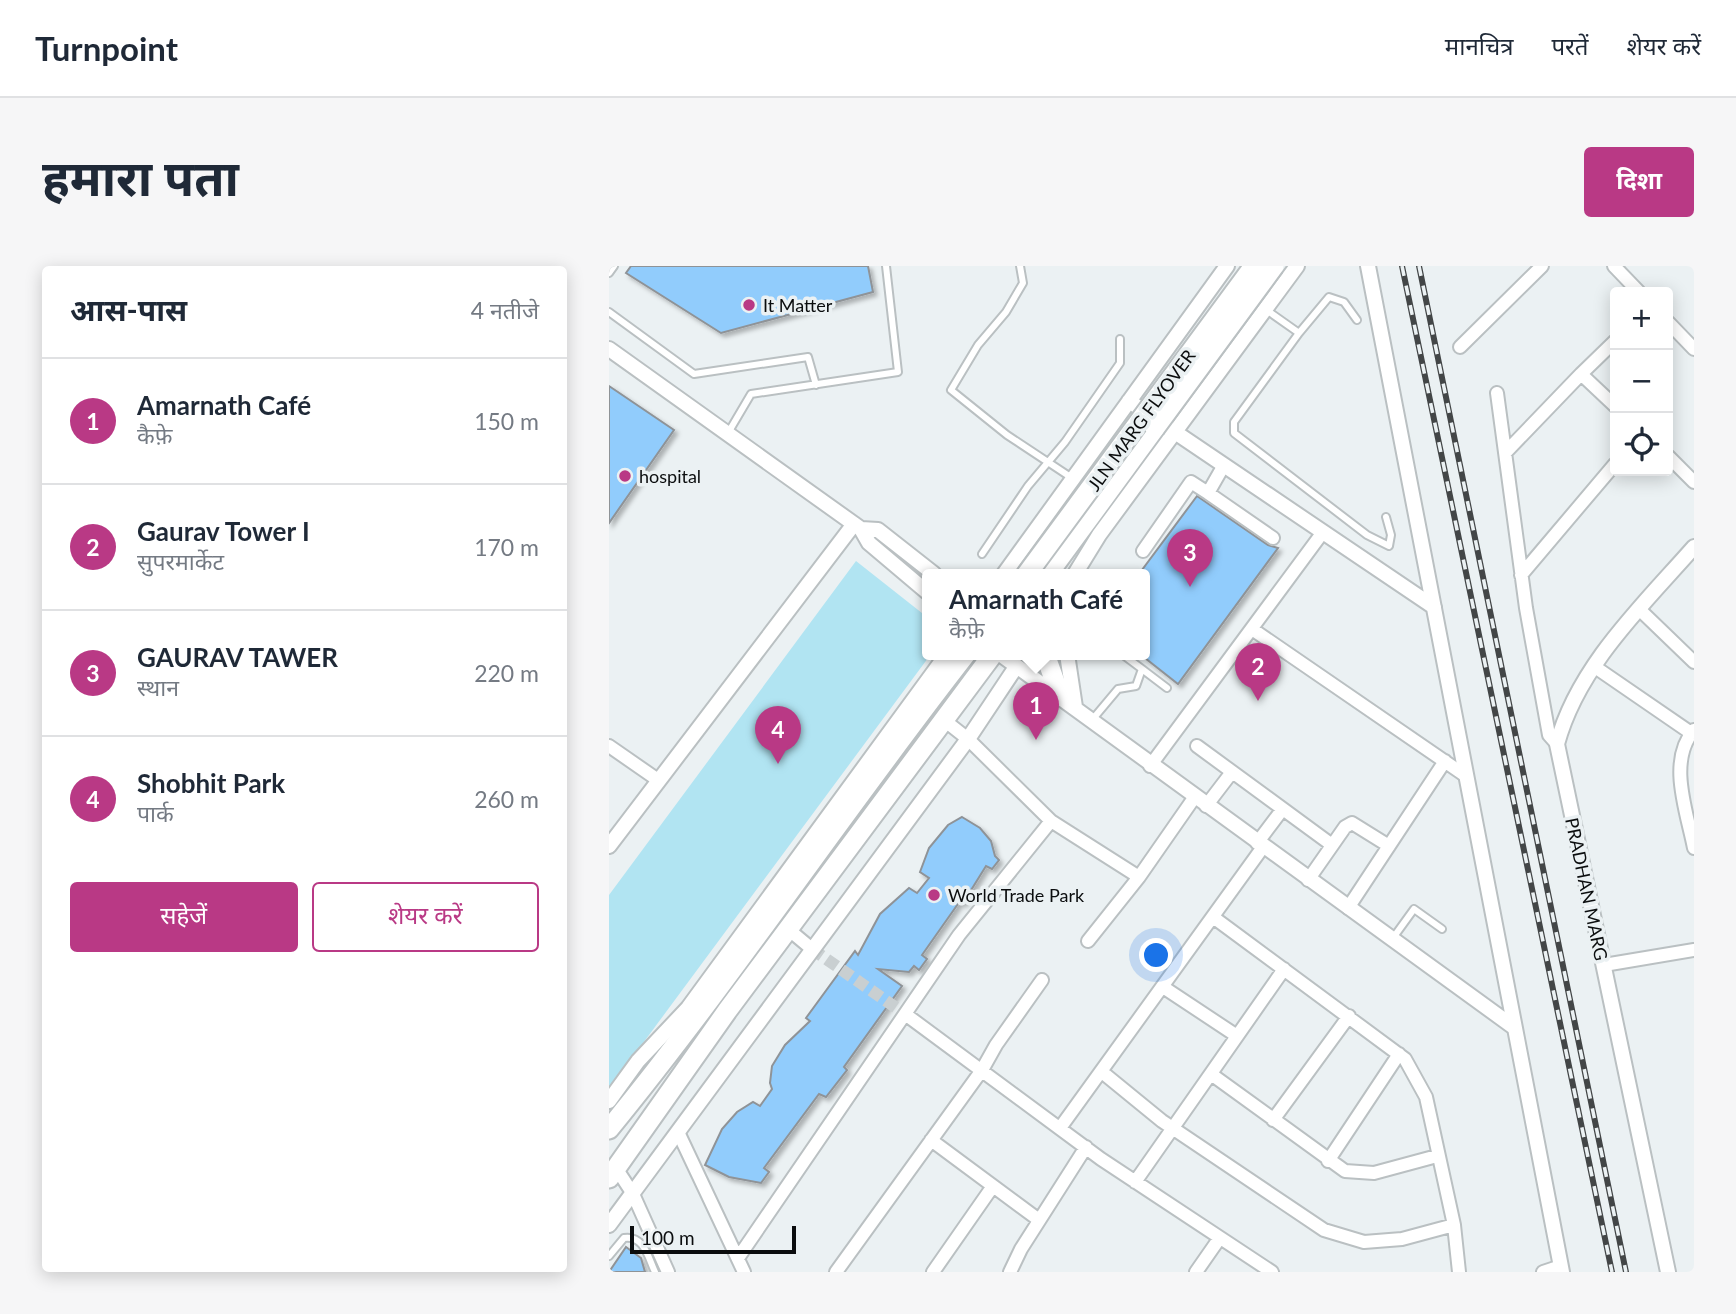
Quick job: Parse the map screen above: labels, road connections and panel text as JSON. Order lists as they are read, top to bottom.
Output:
{
  "streets": {
    "main road": ["JLN MARG FLYOVER"],
    "street": ["PRADHAN MARG"]
  },
  "places": ["It Matter", "hospital", "World Trade Park"],
  "scale_bar": "100 m",
  "page": {
    "header": "Turnpoint",
    "nav": ["मानचित्र", "परतें", "शेयर करें"],
    "buttons": [
      "दिशा",
      ["सहेजें", "शेयर करें"]
    ],
    "title": "हमारा पता",
    "heading": ["आस-पास", "4 नतीजे"],
    "map_buttons": ["+", "−"],
    "list": [
      {
        "mark": "1",
        "name": "Amarnath Café",
        "note": "कैफ़े",
        "value": "150 m"
      },
      {
        "mark": "2",
        "name": "Gaurav Tower I",
        "note": "सुपरमार्केट",
        "value": "170 m"
      },
      {
        "mark": "3",
        "name": "GAURAV TAWER",
        "note": "स्थान",
        "value": "220 m"
      },
      {
        "mark": "4",
        "name": "Shobhit Park",
        "note": "पार्क",
        "value": "260 m"
      }
    ],
    "pins": [
      "3",
      "2",
      "1",
      "4"
    ],
    "popup": ["Amarnath Café", "कैफ़े"],
    "scale": "100 m"
  }
}
